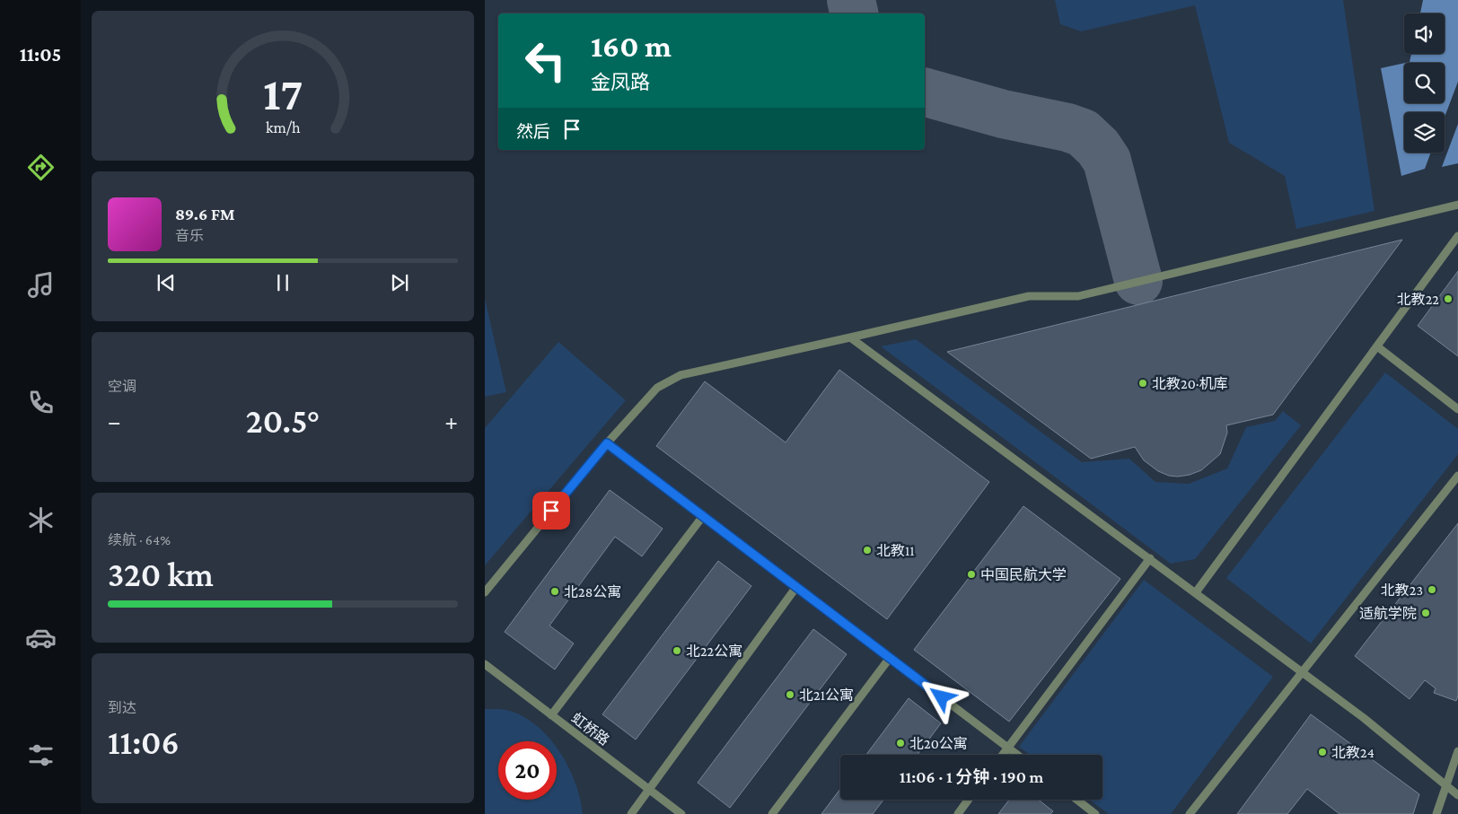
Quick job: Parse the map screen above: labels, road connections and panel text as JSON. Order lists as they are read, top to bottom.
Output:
{
  "streets": {
    "lane": ["虹桥路"]
  },
  "places": [
    "北教22",
    "北教20·机库",
    "北教11",
    "中国民航大学",
    "北教23",
    "北28公寓",
    "适航学院",
    "北22公寓",
    "北21公寓",
    "北20公寓",
    "北教24"
  ],
  "page": {
    "tabs": "11:05",
    "turn": ["160 m", "金凤路"],
    "then": "然后",
    "song": ["89.6 FM", "音乐"],
    "tile": [
      "空调",
      ["续航 · 64%", "320 km"],
      ["到达", "11:06"]
    ],
    "heat": ["−", "20.5°", "+"],
    "limit": "20",
    "trip": "11:06 · 1 分钟 · 190 m",
    "gauge": ["17", "km/h"]
  }
}
